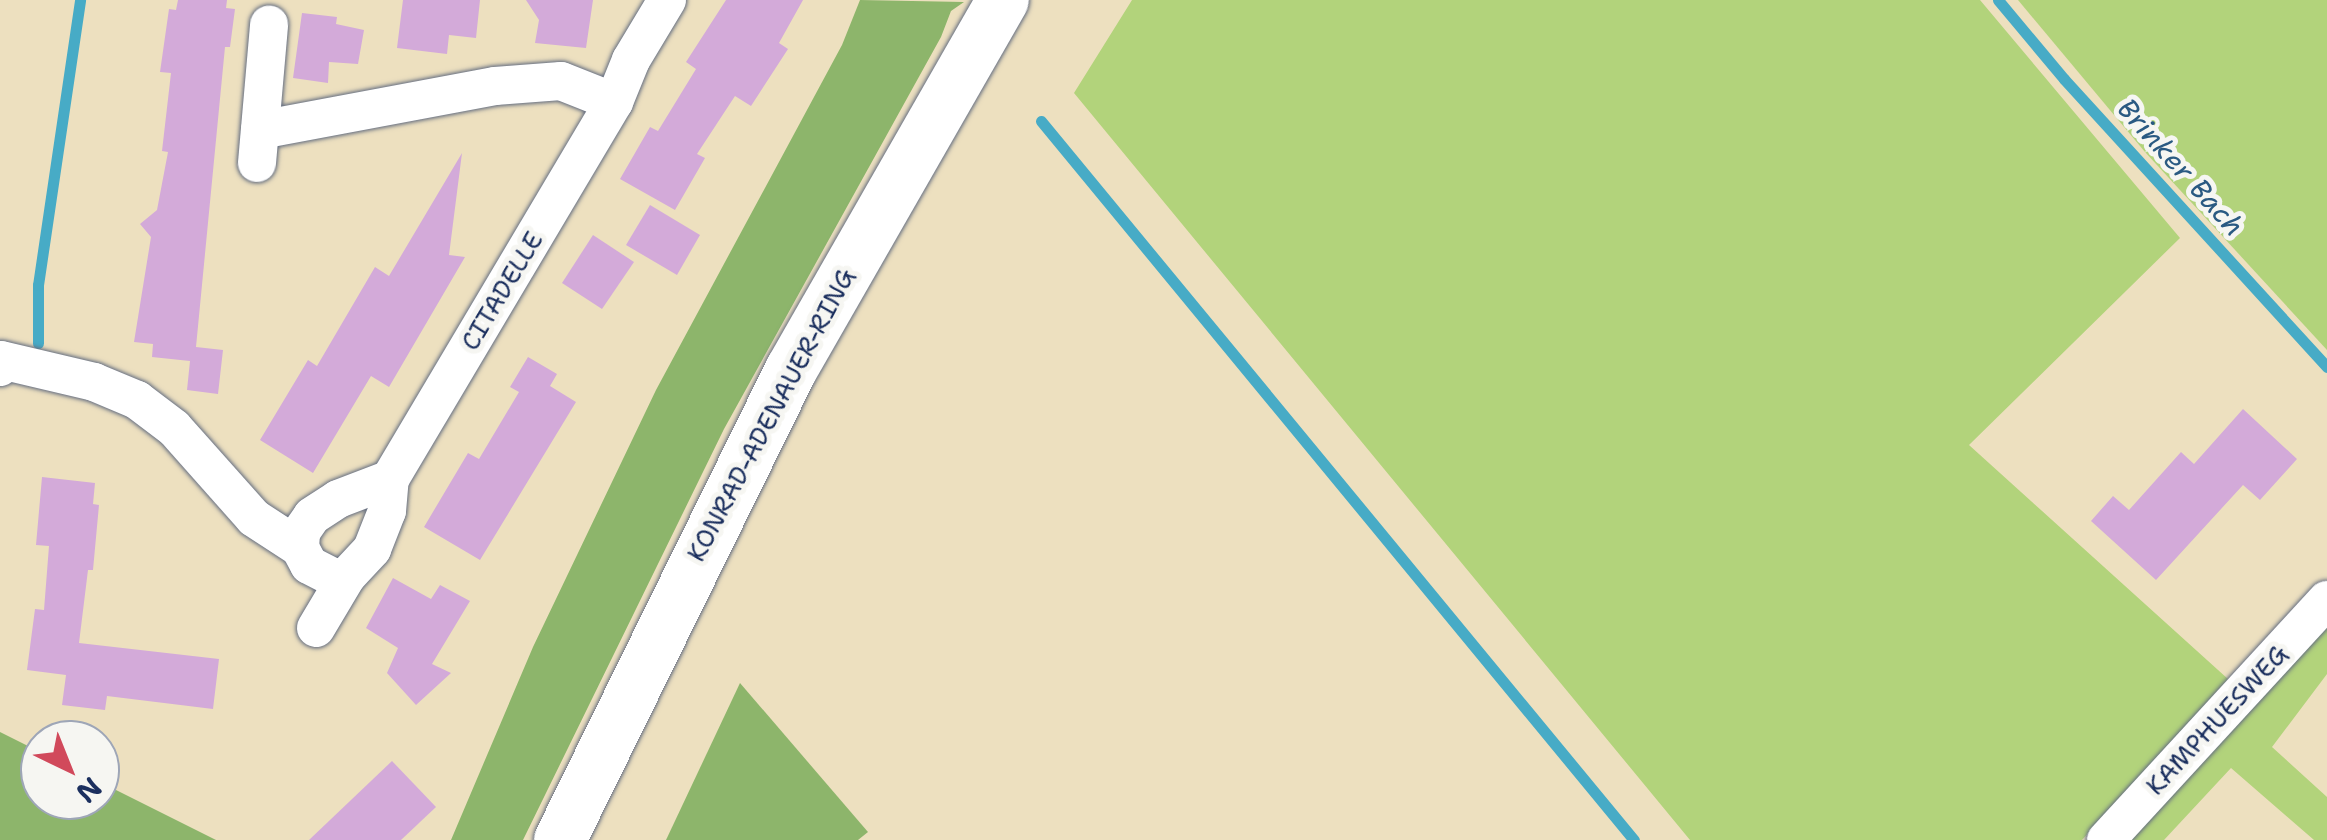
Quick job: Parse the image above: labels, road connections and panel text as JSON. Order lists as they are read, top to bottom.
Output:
{
  "streets": {
    "main road": ["KONRAD-ADENAUER-RING"],
    "street": ["CITADELLE", "KAMPHUESWEG"]
  },
  "water": ["Brinker Bach"],
  "north": "bottom right"
}
